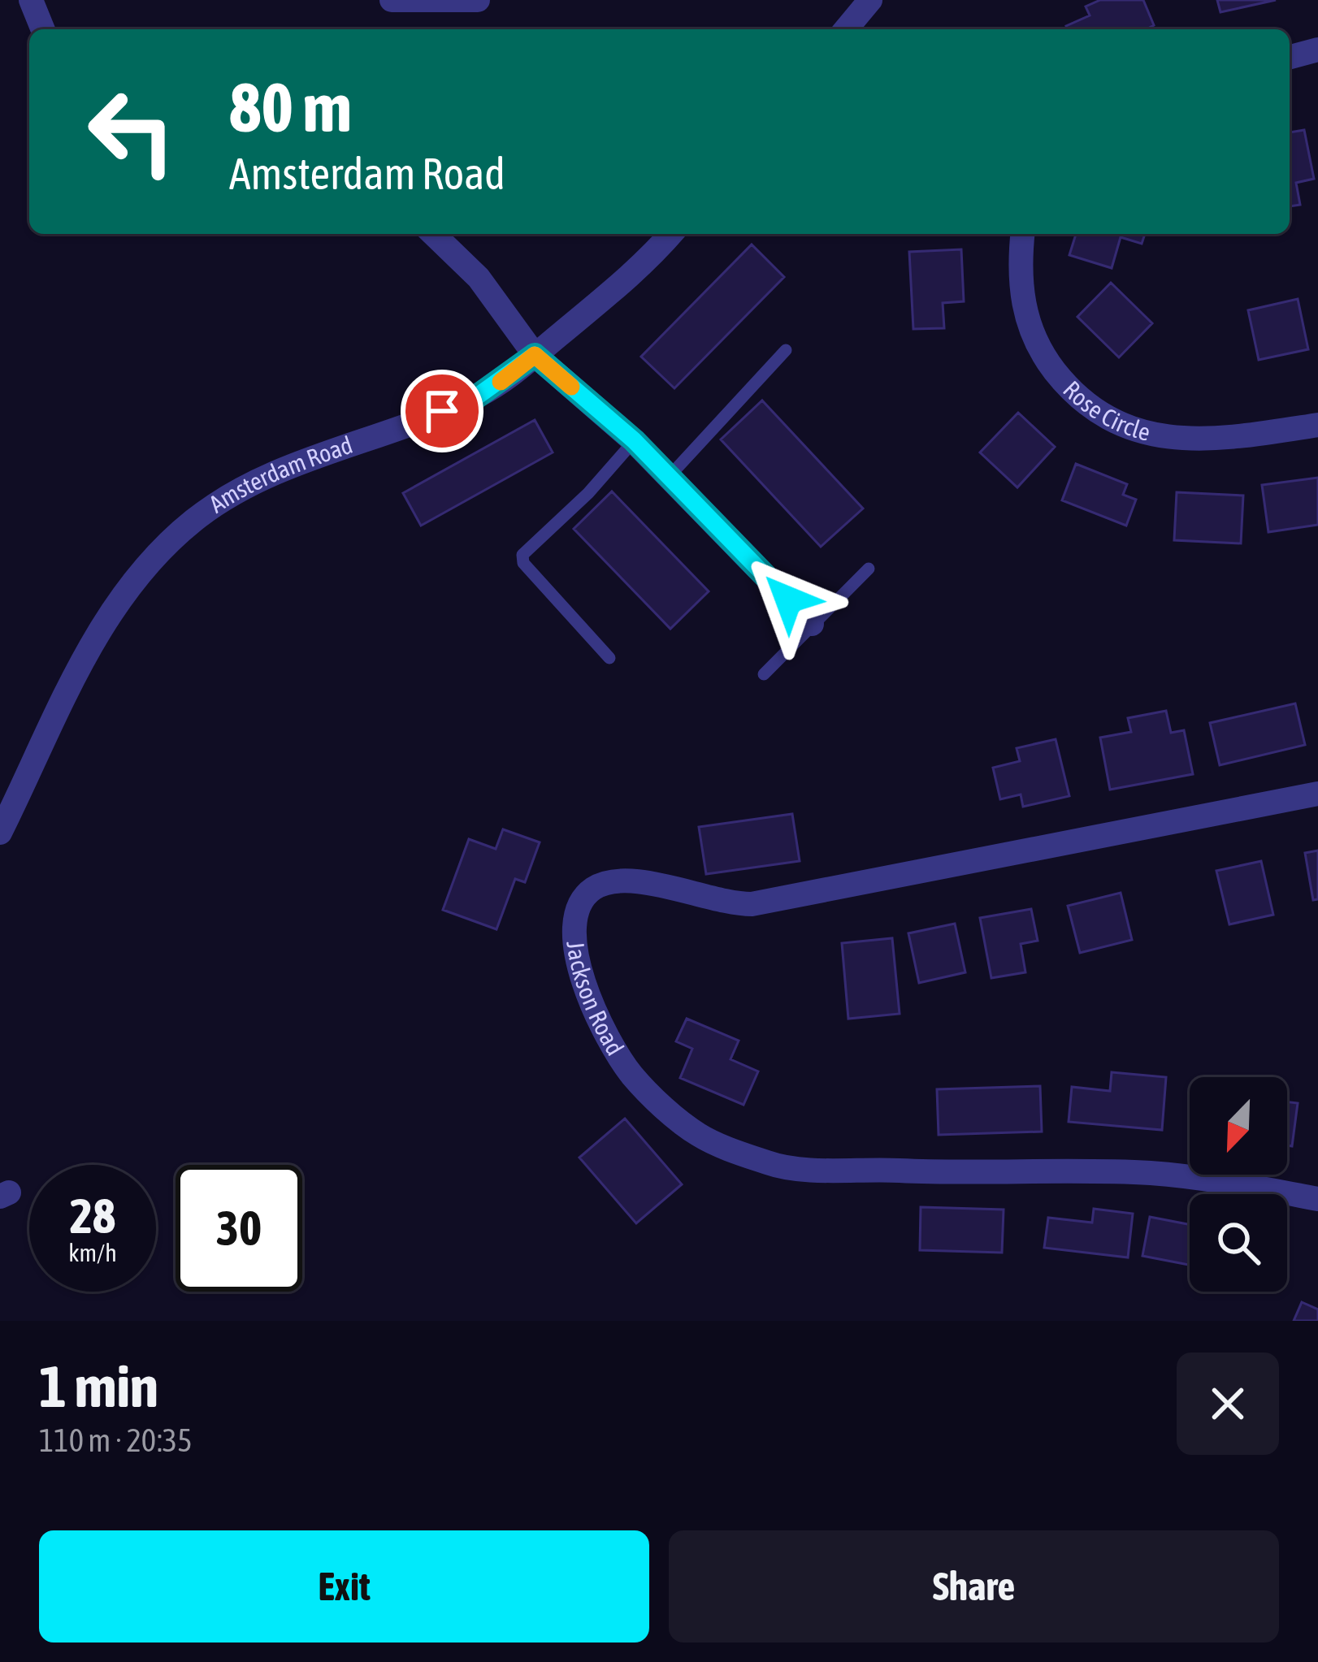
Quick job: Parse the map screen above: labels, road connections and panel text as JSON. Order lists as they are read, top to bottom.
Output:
{
  "streets": {
    "street": ["Rose Circle", "Amsterdam Road", "Jackson Road"]
  },
  "north": "bottom left",
  "page": {
    "turn": ["80 m", "Amsterdam Road"],
    "speed": "28 km/h",
    "limit": "30",
    "heading": ["1 min", "110 m · 20:35"],
    "buttons": ["Exit", "Share"]
  }
}
